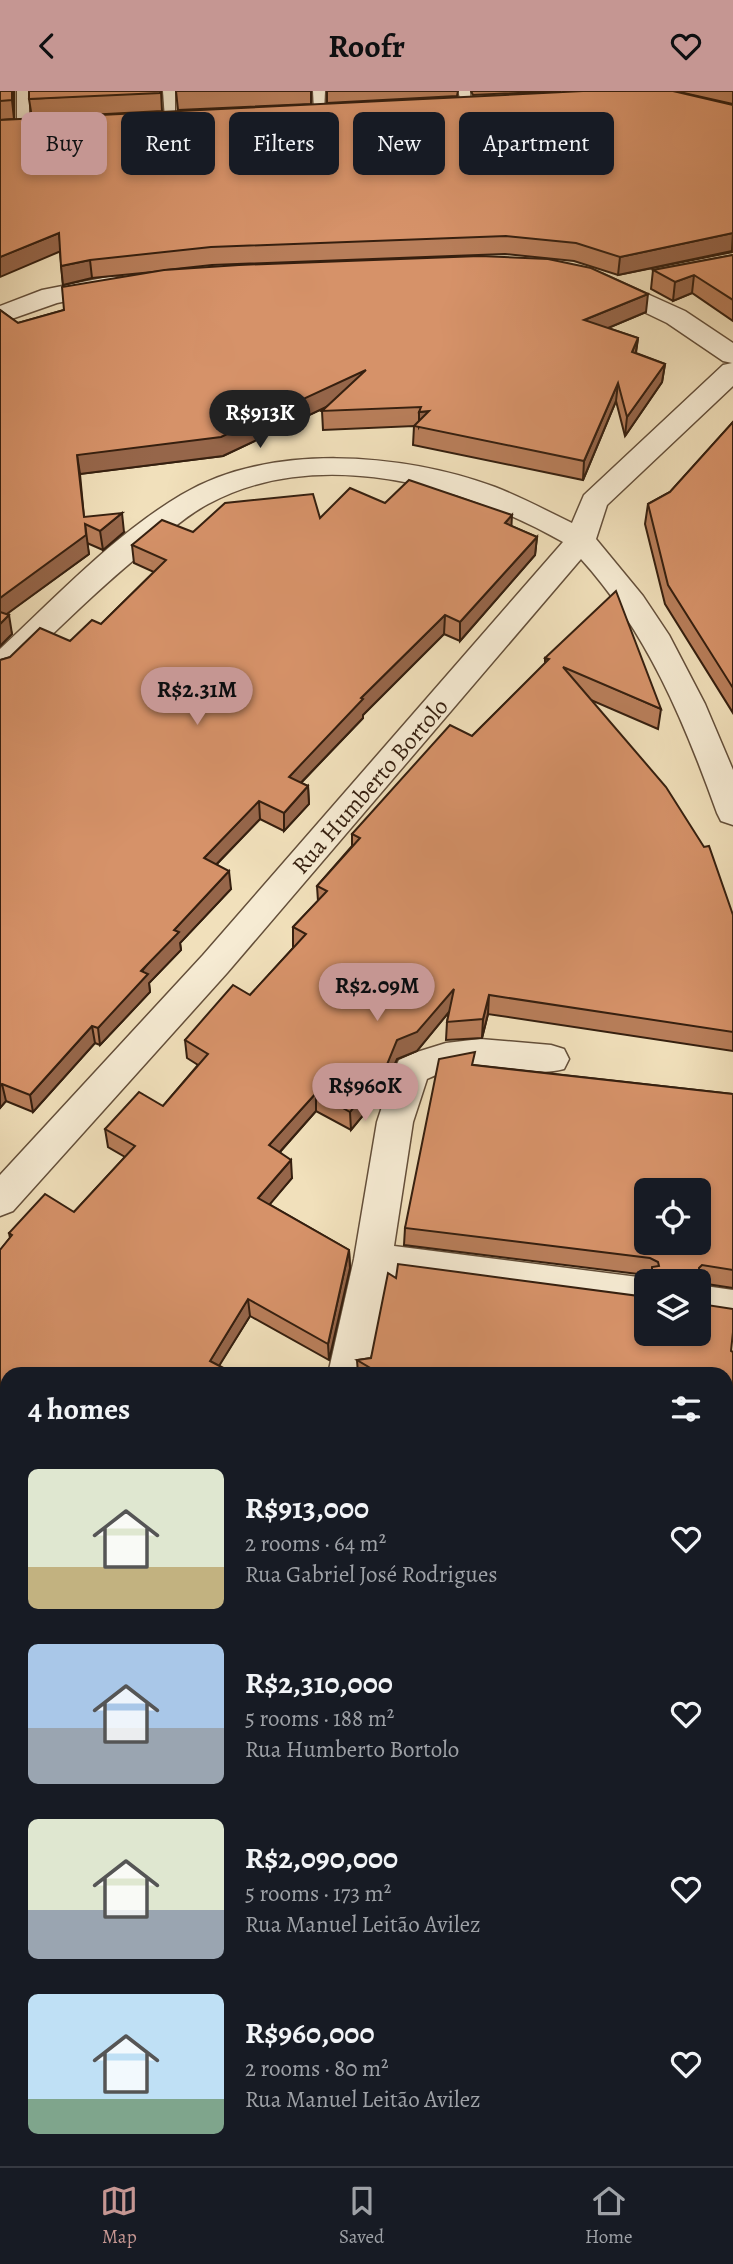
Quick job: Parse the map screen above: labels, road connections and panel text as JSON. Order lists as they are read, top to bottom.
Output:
{
  "streets": {
    "street": ["Rua Humberto Bortolo"]
  },
  "page": {
    "header": "Roofr",
    "chip": [
      "Buy",
      "Rent",
      "Filters",
      "New",
      "Apartment"
    ],
    "price": [
      "R$913K",
      "R$2.31M",
      "R$2.09M",
      "R$960K"
    ],
    "heading": "4 homes",
    "list": [
      {
        "name": "R$913,000",
        "note": "2 rooms · 64 m² · Rua Gabriel José Rodrigues"
      },
      {
        "name": "R$2,310,000",
        "note": "5 rooms · 188 m² · Rua Humberto Bortolo"
      },
      {
        "name": "R$2,090,000",
        "note": "5 rooms · 173 m² · Rua Manuel Leitão Avilez"
      },
      {
        "name": "R$960,000",
        "note": "2 rooms · 80 m² · Rua Manuel Leitão Avilez"
      }
    ],
    "tabs": ["Map", "Saved", "Home"]
  }
}
